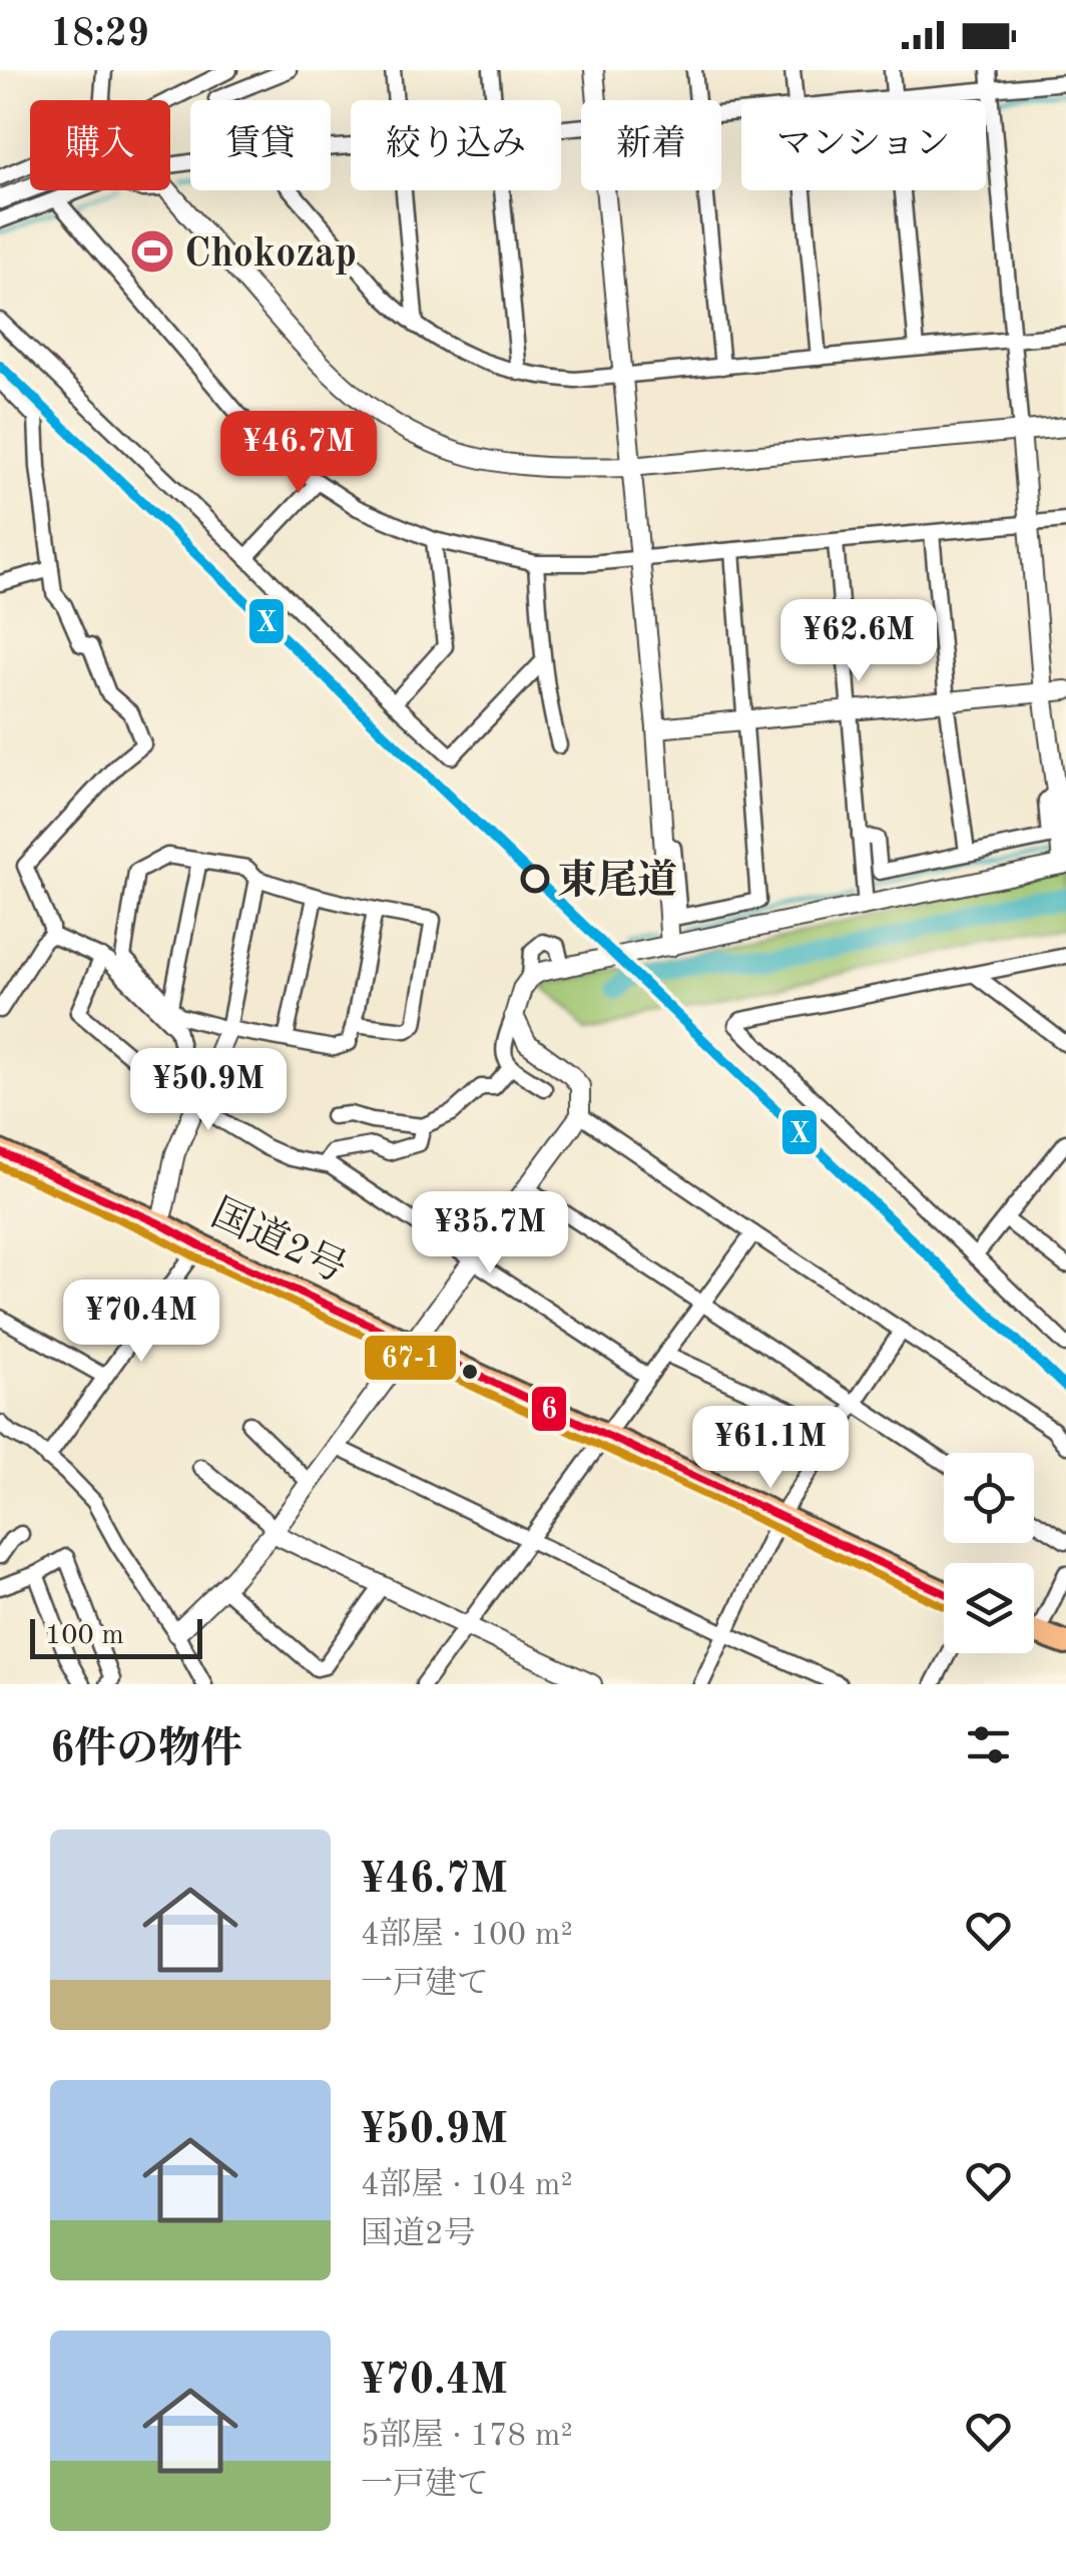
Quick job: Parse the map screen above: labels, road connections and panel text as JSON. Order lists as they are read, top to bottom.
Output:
{
  "streets": {
    "highway": ["国道2号"]
  },
  "places": {
    "sports": ["Chokozap"],
    "other": ["東尾道"]
  },
  "lines": ["transit line X", "transit line 6", "transit line 67-1"],
  "scale_bar": "100 m",
  "page": {
    "status": "18:29",
    "chip": [
      "購入",
      "賃貸",
      "絞り込み",
      "新着",
      "マンション"
    ],
    "price": [
      "¥46.7M",
      "¥62.6M",
      "¥50.9M",
      "¥35.7M",
      "¥70.4M",
      "¥61.1M"
    ],
    "scale": "100 m",
    "heading": "6件の物件",
    "list": [
      {
        "name": "¥46.7M",
        "note": "4部屋 · 100 m² · 一戸建て"
      },
      {
        "name": "¥50.9M",
        "note": "4部屋 · 104 m² · 国道2号"
      },
      {
        "name": "¥70.4M",
        "note": "5部屋 · 178 m² · 一戸建て"
      }
    ]
  }
}
